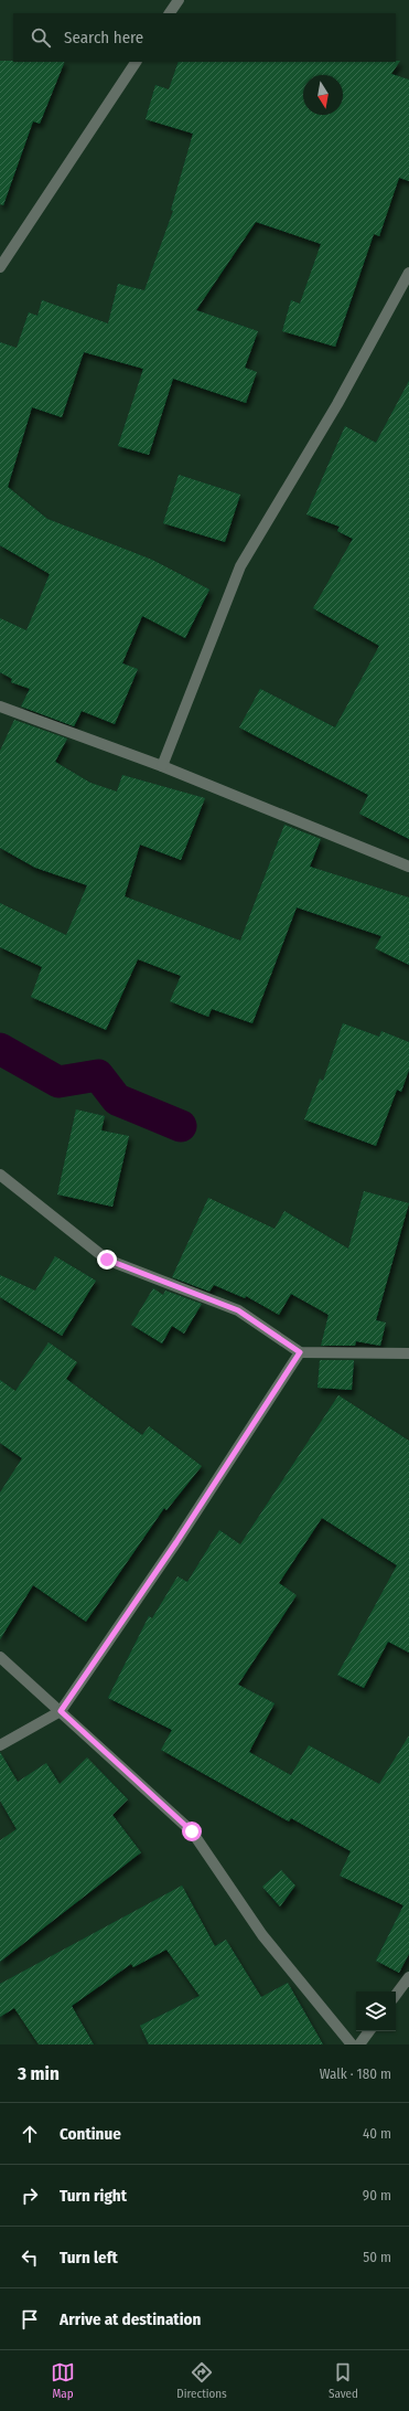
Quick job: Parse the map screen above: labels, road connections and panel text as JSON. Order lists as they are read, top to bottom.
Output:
{
  "north": "bottom",
  "page": {
    "search": "Search here",
    "heading": ["3 min", "Walk · 180 m"],
    "list": [
      ["Continue", "40 m"],
      ["Turn right", "90 m"],
      ["Turn left", "50 m"],
      "Arrive at destination"
    ],
    "nav": ["Map", "Directions", "Saved"]
  }
}
